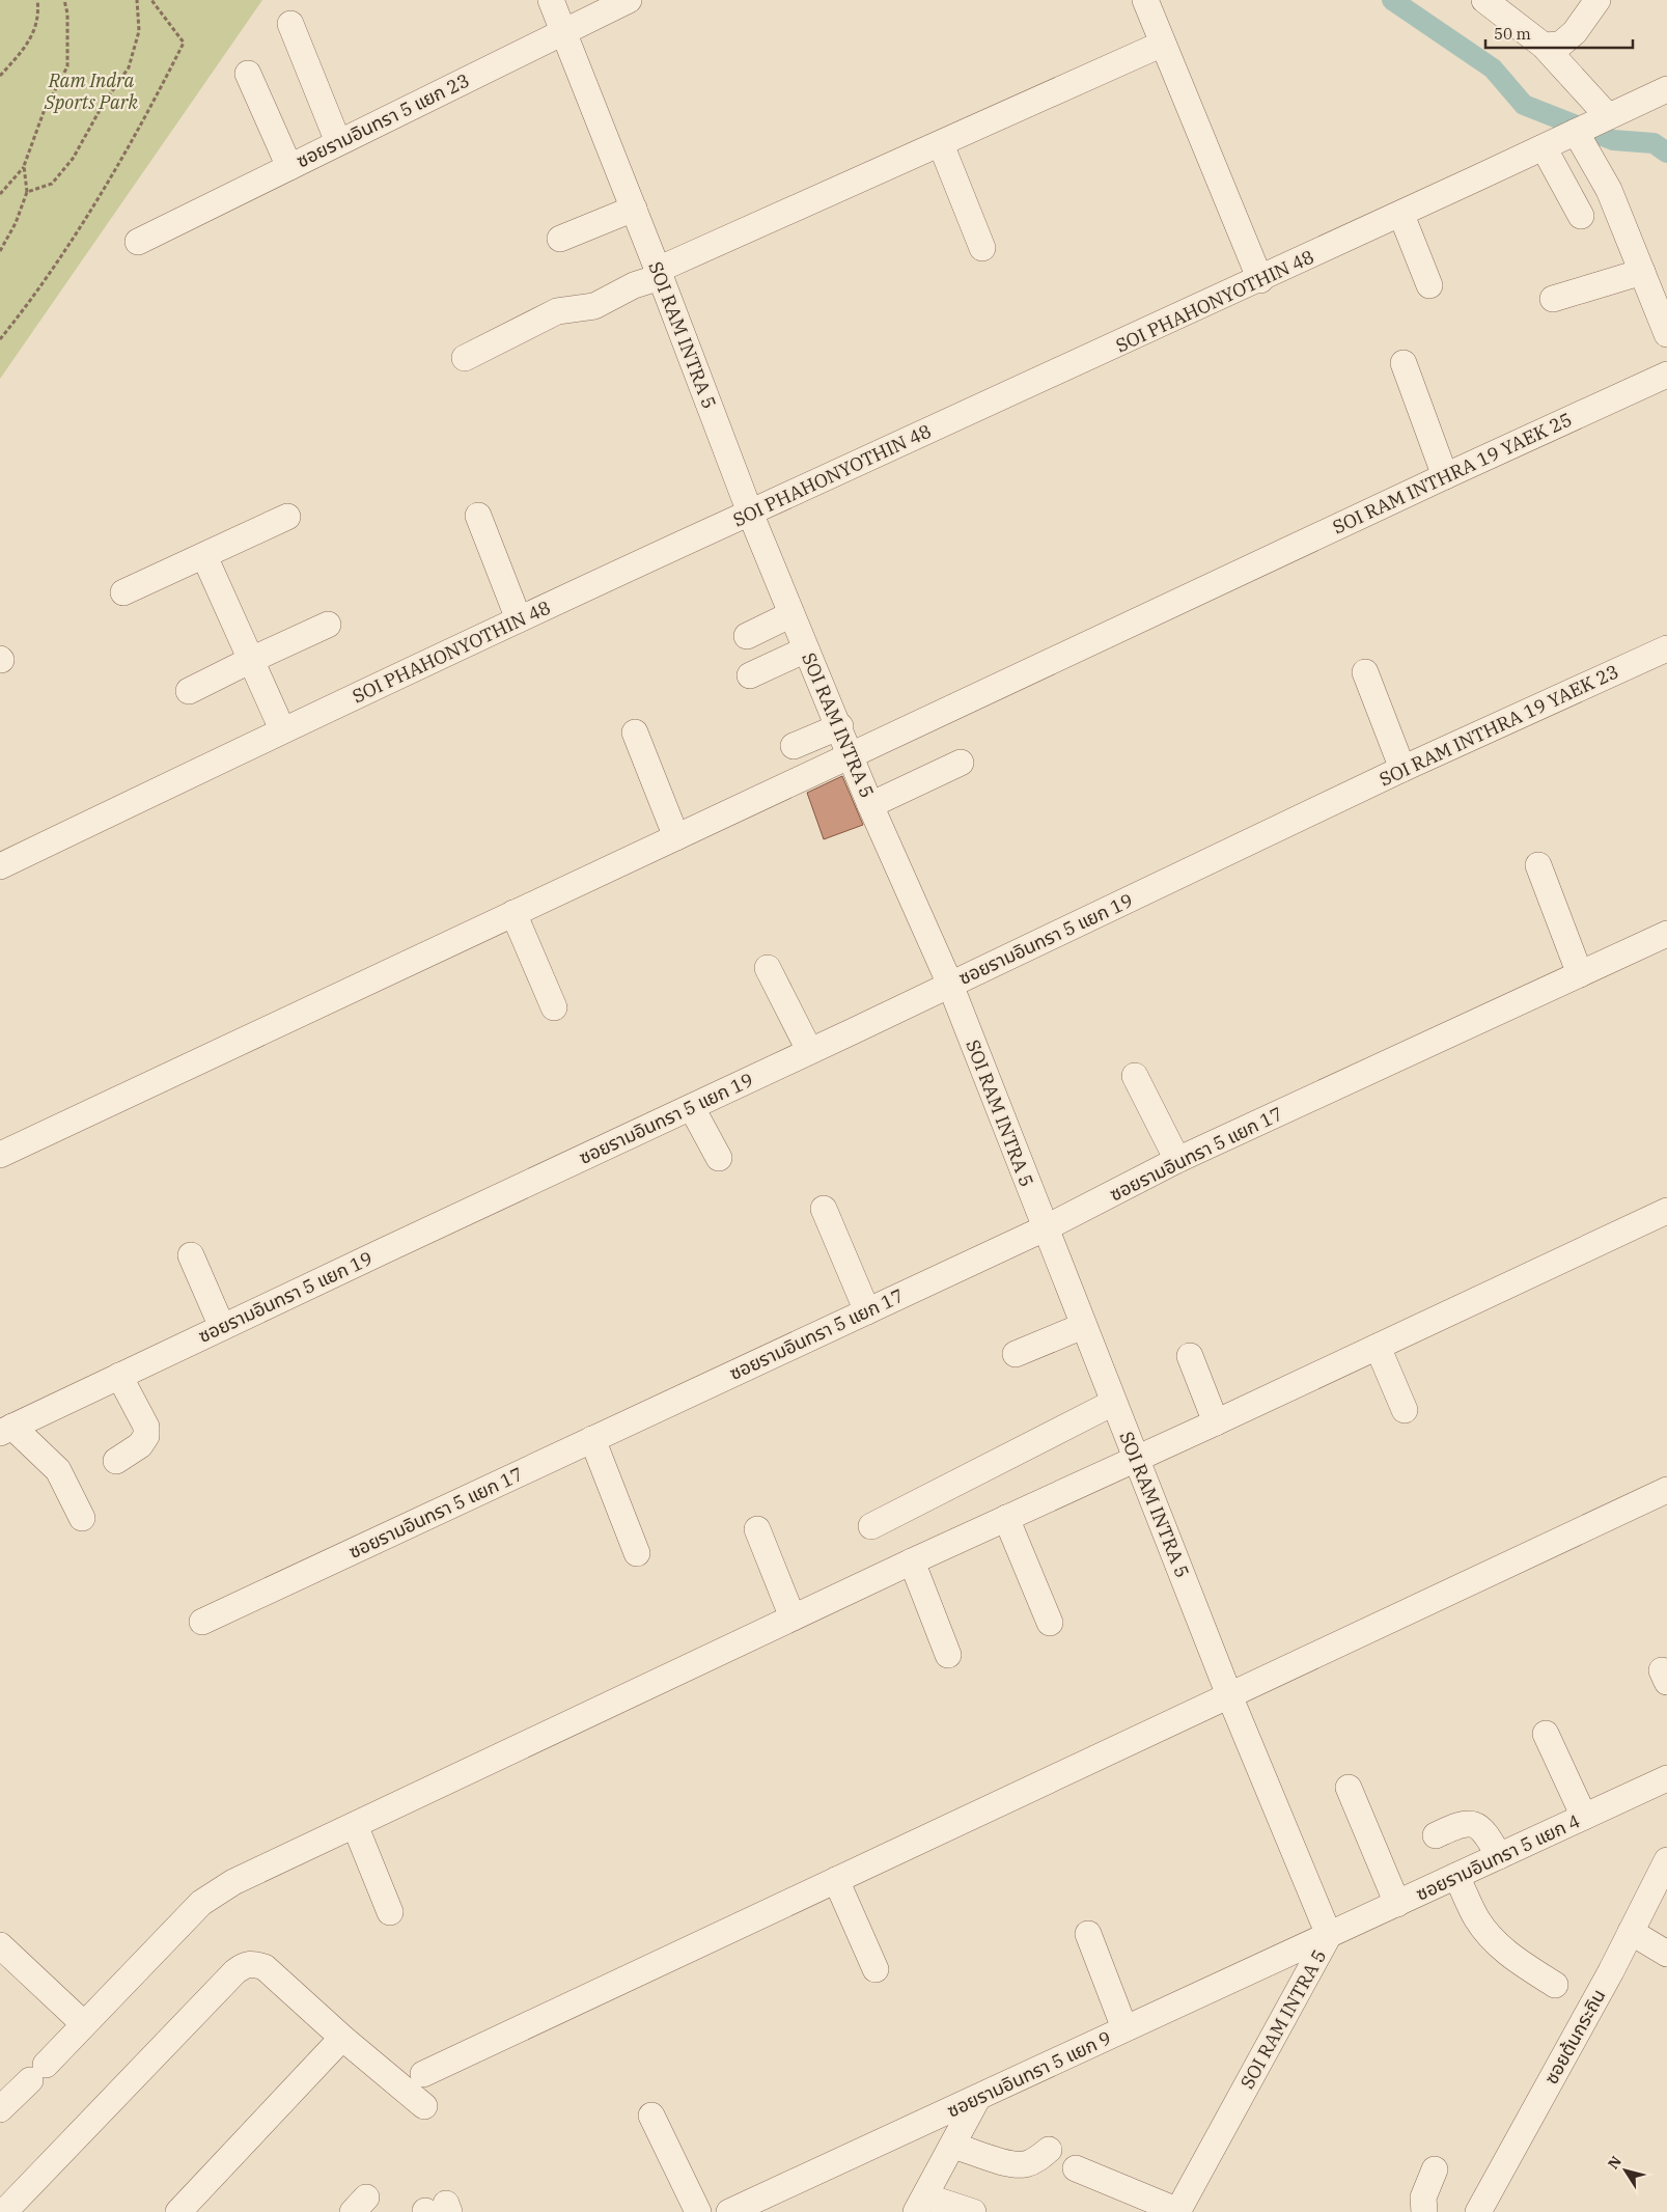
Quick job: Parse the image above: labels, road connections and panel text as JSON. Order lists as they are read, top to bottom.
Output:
{
  "streets": {
    "street": [
      "ซอยรามอินทรา 5 แยก 23",
      "SOI PHAHONYOTHIN 48",
      "SOI RAM INTRA 5",
      "SOI RAM INTHRA 19 YAEK 25",
      "SOI RAM INTHRA 19 YAEK 23",
      "ซอยรามอินทรา 5 แยก 19",
      "ซอยรามอินทรา 5 แยก 17",
      "ซอยรามอินทรา 5 แยก 4",
      "ซอยต้นกระถิน",
      "ซอยรามอินทรา 5 แยก 9"
    ]
  },
  "crossings": [
    ["ซอยรามอินทรา 5 แยก 23", "SOI RAM INTRA 5"],
    ["SOI PHAHONYOTHIN 48", "SOI RAM INTRA 5"],
    ["SOI RAM INTRA 5", "SOI RAM INTHRA 19 YAEK 25"],
    ["SOI RAM INTRA 5", "ซอยรามอินทรา 5 แยก 19"],
    ["SOI RAM INTRA 5", "ซอยรามอินทรา 5 แยก 17"],
    ["SOI RAM INTRA 5", "ซอยรามอินทรา 5 แยก 4"],
    ["SOI RAM INTRA 5", "ซอยรามอินทรา 5 แยก 9"],
    ["SOI RAM INTHRA 19 YAEK 23", "ซอยรามอินทรา 5 แยก 19"],
    ["ซอยรามอินทรา 5 แยก 4", "ซอยรามอินทรา 5 แยก 9"]
  ],
  "parks": ["Ram Indra Sports Park"],
  "scale_bar": "50 m",
  "north": "top left"
}
